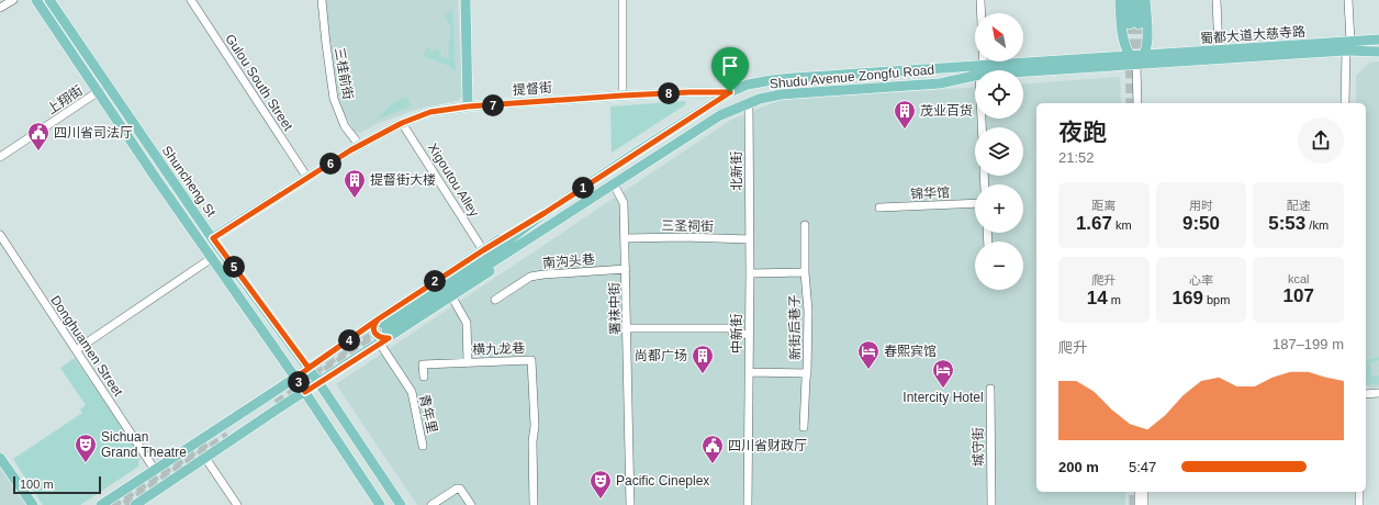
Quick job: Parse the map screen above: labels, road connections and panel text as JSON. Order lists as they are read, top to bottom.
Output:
{
  "streets": {
    "main road": [
      "蜀都大道大慈寺路",
      "Shudu Avenue Zongfu Road",
      "提督街",
      "Shuncheng St"
    ],
    "street": [
      "三桂前街",
      "Gulou South Street",
      "上翔街",
      "北新街",
      "Xigoutou Alley",
      "锦华馆",
      "三圣祠街",
      "南沟头巷",
      "署袜中街",
      "新街后巷子",
      "中新街",
      "Donghuamen Street",
      "横九龙巷",
      "青年里",
      "城守街"
    ]
  },
  "crossings": [
    ["蜀都大道大慈寺路", "Shudu Avenue Zongfu Road"],
    ["三桂前街", "提督街"],
    ["Shudu Avenue Zongfu Road", "提督街"],
    ["Shudu Avenue Zongfu Road", "北新街"],
    ["Shudu Avenue Zongfu Road", "Xigoutou Alley"],
    ["Shudu Avenue Zongfu Road", "Shuncheng St"],
    ["Shudu Avenue Zongfu Road", "署袜中街"],
    ["Shudu Avenue Zongfu Road", "Donghuamen Street"],
    ["Shudu Avenue Zongfu Road", "青年里"],
    ["Gulou South Street", "提督街"],
    ["提督街", "Xigoutou Alley"],
    ["提督街", "Shuncheng St"],
    ["上翔街", "Shuncheng St"],
    ["北新街", "三圣祠街"],
    ["北新街", "中新街"],
    ["三圣祠街", "署袜中街"],
    ["三圣祠街", "中新街"],
    ["南沟头巷", "署袜中街"]
  ],
  "places": {
    "building": ["茂业百货", "提督街大楼", "尚都广场"],
    "public building": ["四川省司法厅", "四川省财政厅"],
    "hotel": ["春熙宾馆", "Intercity Hotel"],
    "theatre": ["Sichuan Grand Theatre", "Pacific Cineplex"]
  },
  "scale_bar": "100 m",
  "north": "top left",
  "page": {
    "map_buttons": ["+", "−"],
    "pins": [
      "8",
      "7",
      "6",
      "1",
      "5",
      "2",
      "4",
      "3"
    ],
    "heading": ["夜跑", "21:52"],
    "stats": [
      ["距离", "1.67 km"],
      ["用时", "9:50"],
      ["配速", "5:53 /km"],
      ["爬升", "14 m"],
      ["心率", "169 bpm"],
      ["kcal", "107"]
    ],
    "chart": ["爬升", "187–199 m"],
    "list": [
      {
        "name": "200 m",
        "note": "5:47"
      }
    ],
    "scale": "100 m"
  }
}
